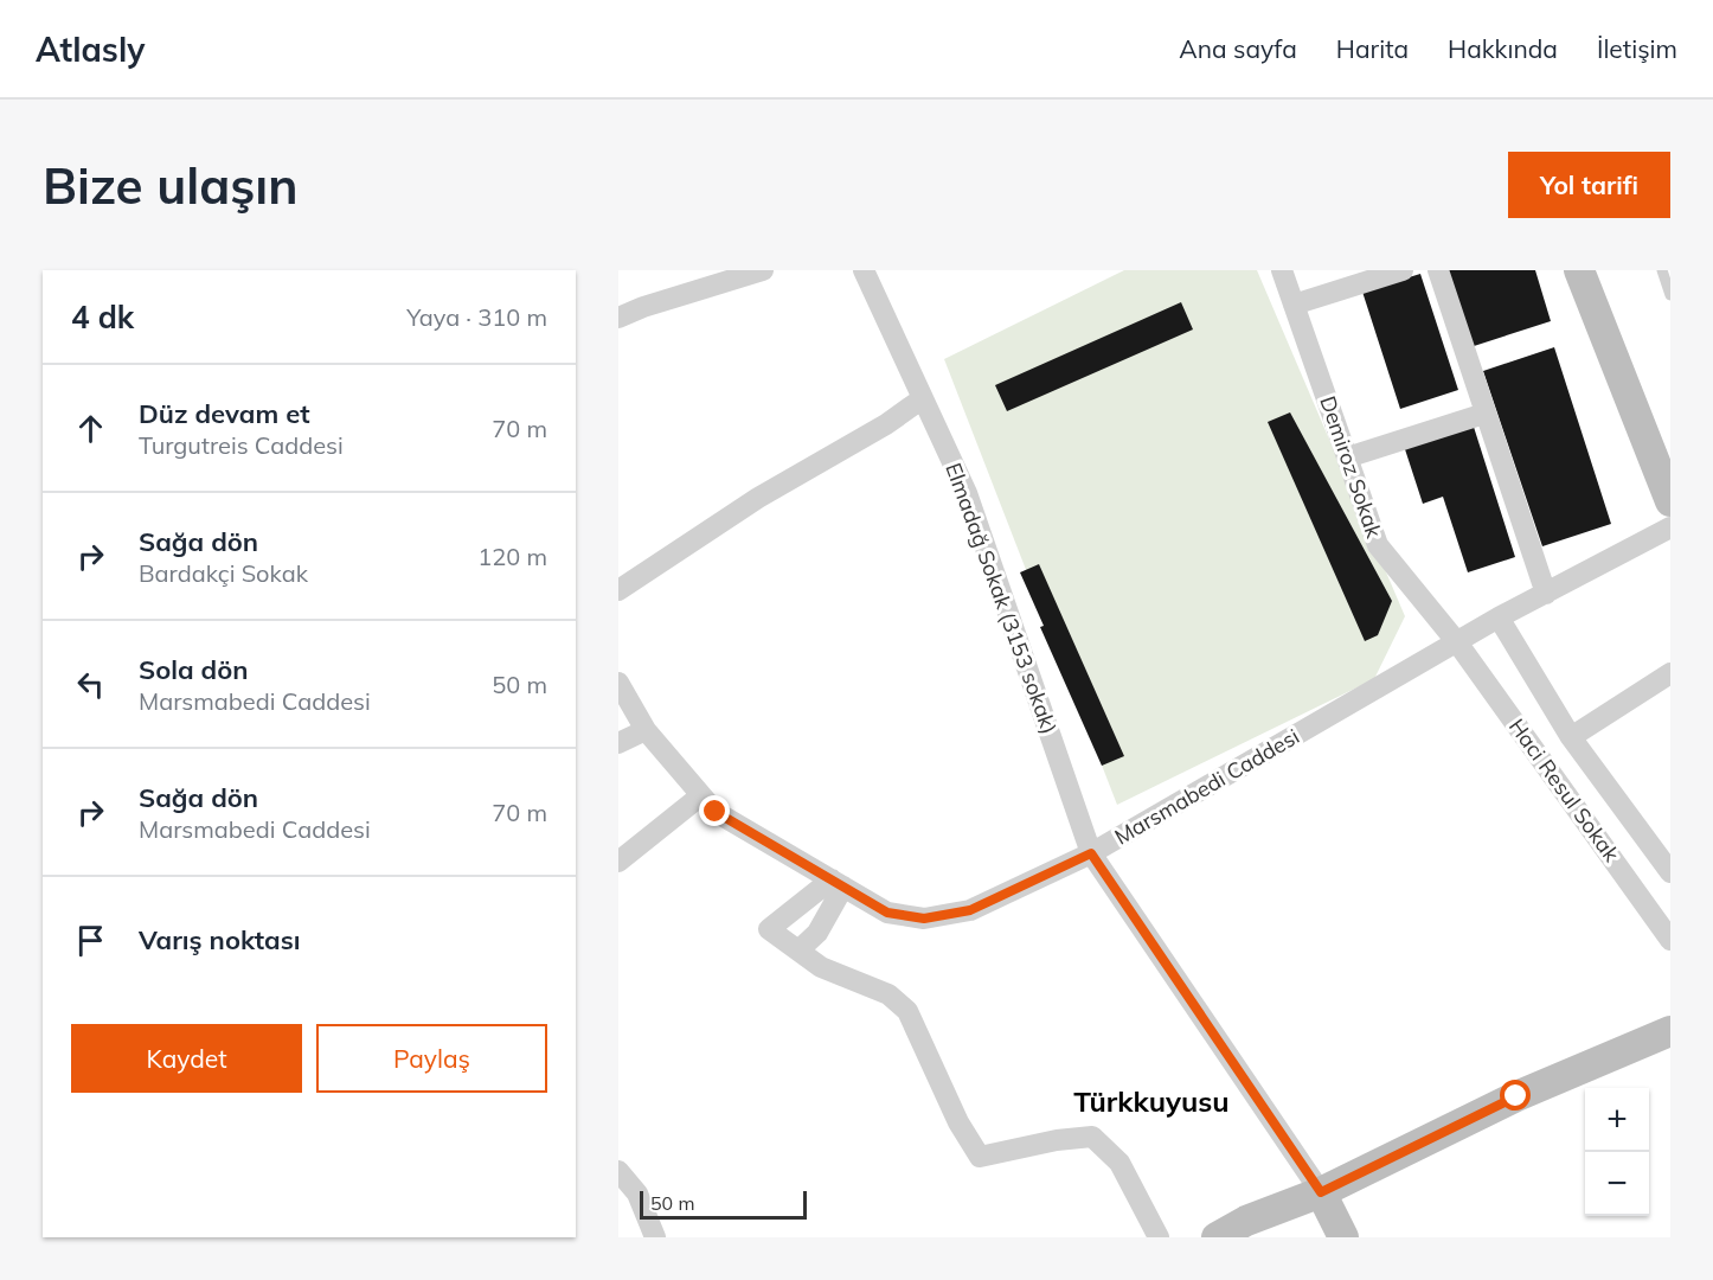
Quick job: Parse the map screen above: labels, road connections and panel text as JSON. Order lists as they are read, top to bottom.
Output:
{
  "streets": {
    "street": [
      "Demiroz Sokak",
      "Elmadağ Sokak (3153 sokak)",
      "Marsmabedi Caddesi",
      "Haci Resul Sokak"
    ]
  },
  "crossings": [
    ["Demiroz Sokak", "Marsmabedi Caddesi"],
    ["Demiroz Sokak", "Haci Resul Sokak"],
    ["Elmadağ Sokak (3153 sokak)", "Marsmabedi Caddesi"],
    ["Marsmabedi Caddesi", "Haci Resul Sokak"]
  ],
  "districts": ["Türkkuyusu"],
  "scale_bar": "50 m",
  "page": {
    "header": "Atlasly",
    "nav": [
      "Ana sayfa",
      "Harita",
      "Hakkında",
      "İletişim"
    ],
    "buttons": [
      "Yol tarifi",
      ["Kaydet", "Paylaş"]
    ],
    "title": "Bize ulaşın",
    "heading": ["4 dk", "Yaya · 310 m"],
    "list": [
      ["Düz devam et", "Turgutreis Caddesi", "70 m"],
      ["Sağa dön", "Bardakçi Sokak", "120 m"],
      ["Sola dön", "Marsmabedi Caddesi", "50 m"],
      ["Sağa dön", "Marsmabedi Caddesi", "70 m"],
      "Varış noktası"
    ],
    "map_buttons": ["+", "−"],
    "scale": "50 m"
  }
}
